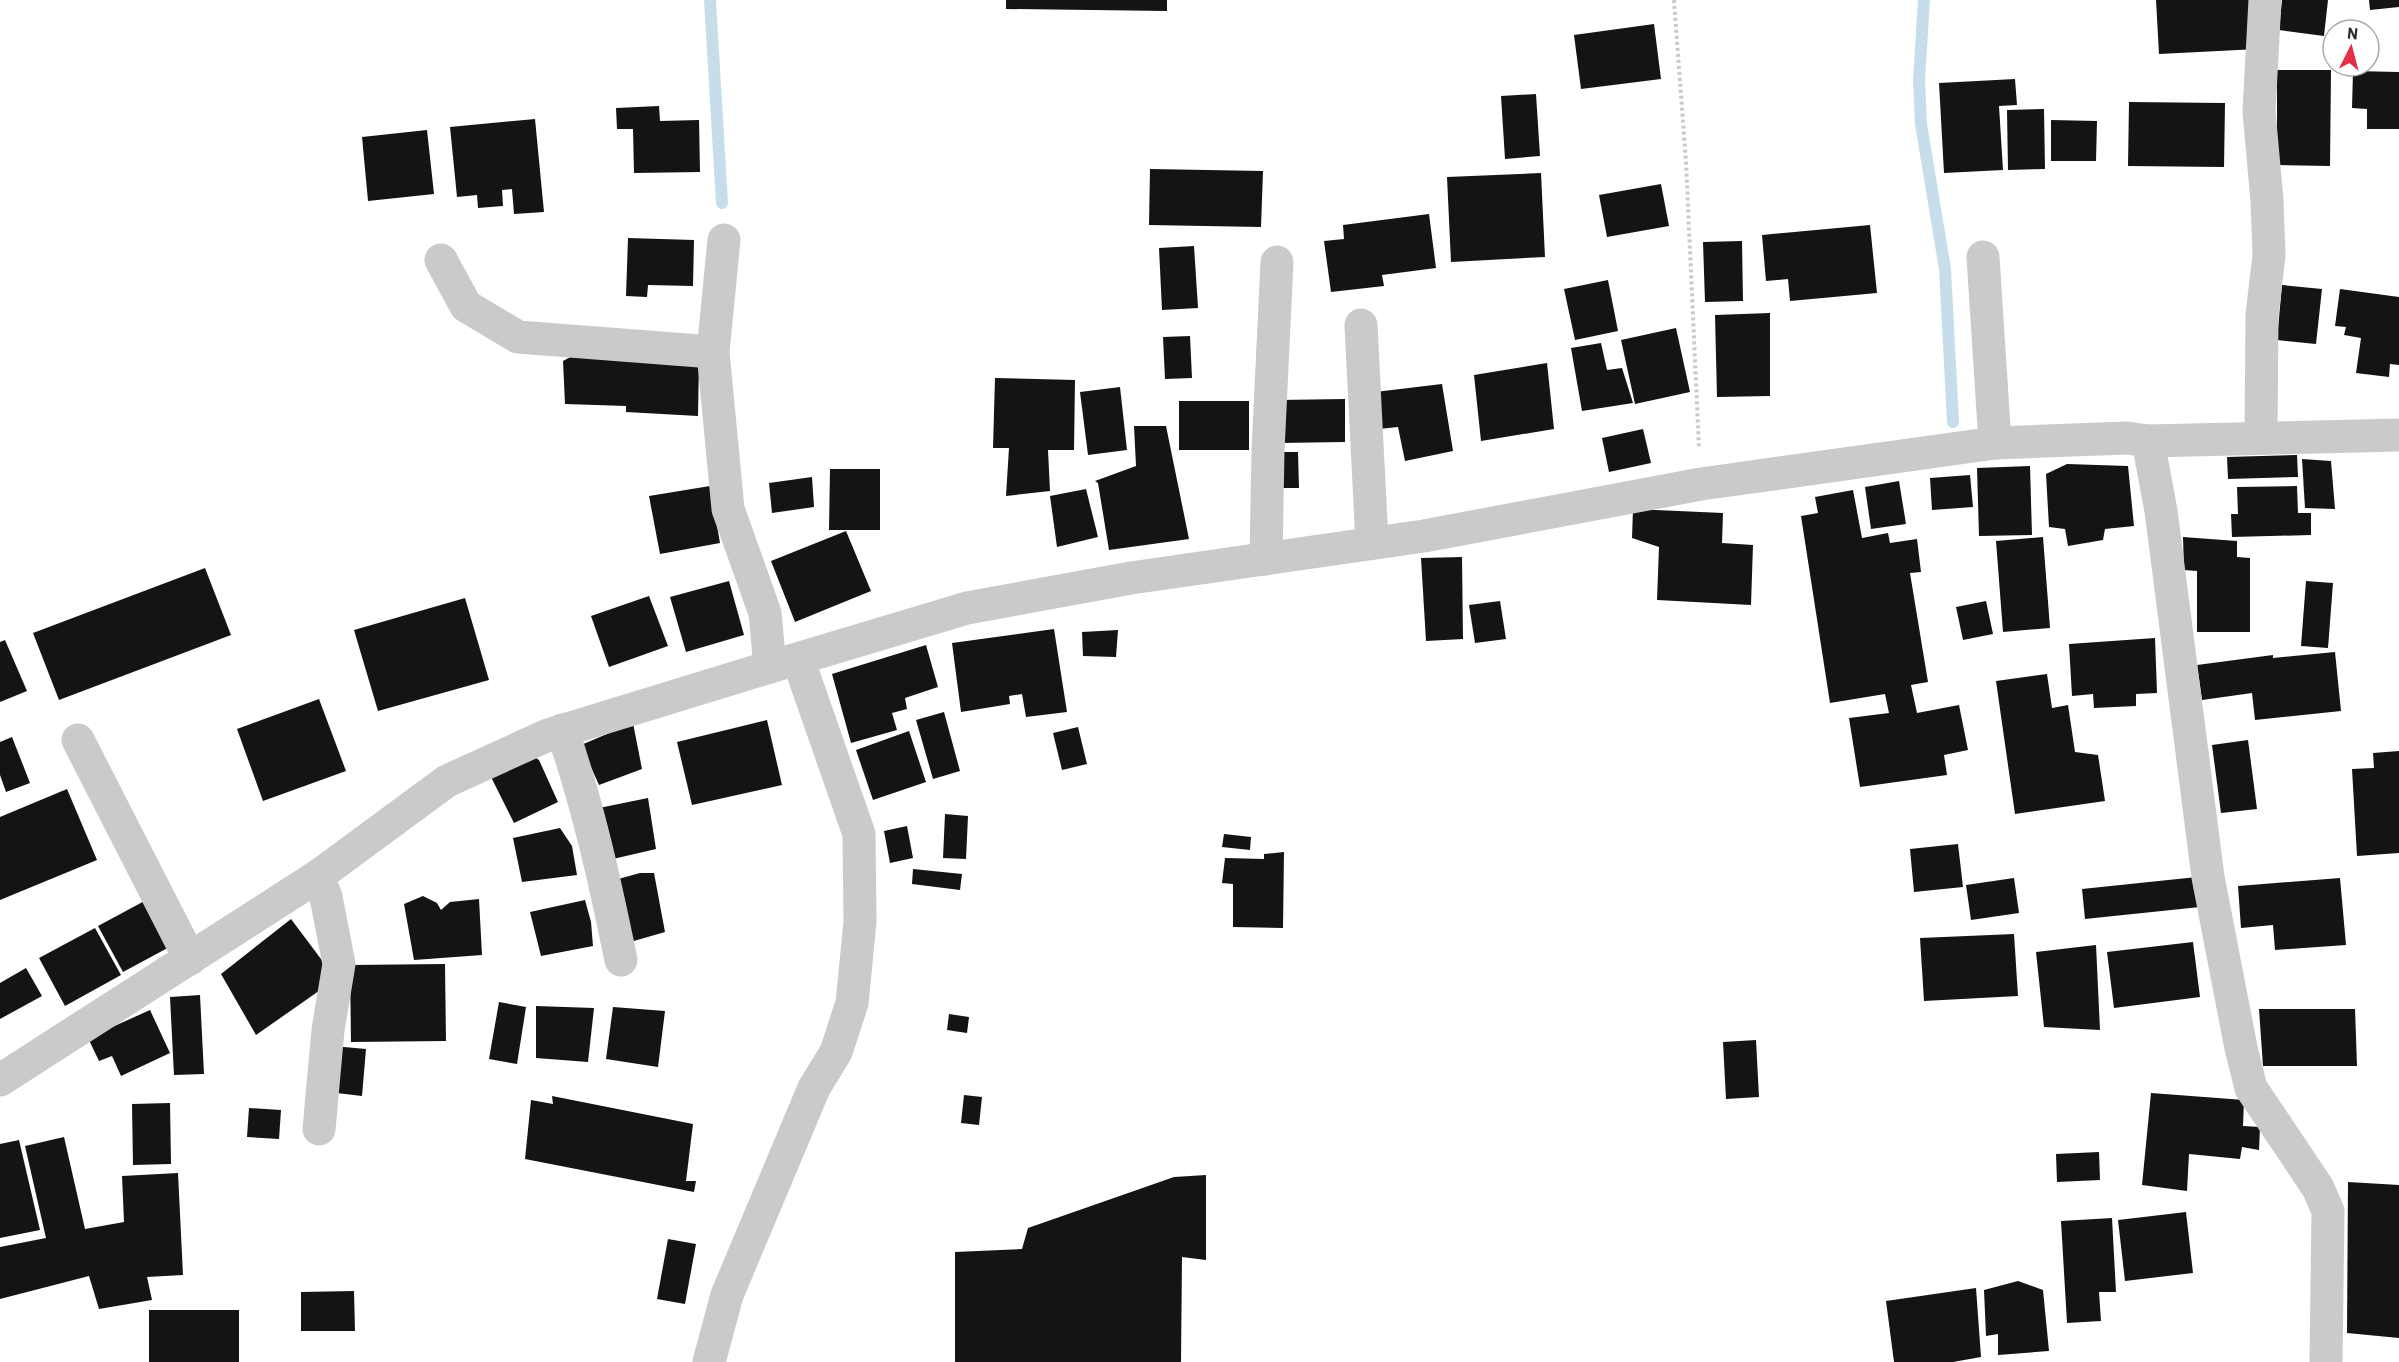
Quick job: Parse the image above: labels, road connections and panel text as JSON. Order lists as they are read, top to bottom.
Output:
{
  "north": "top"
}
